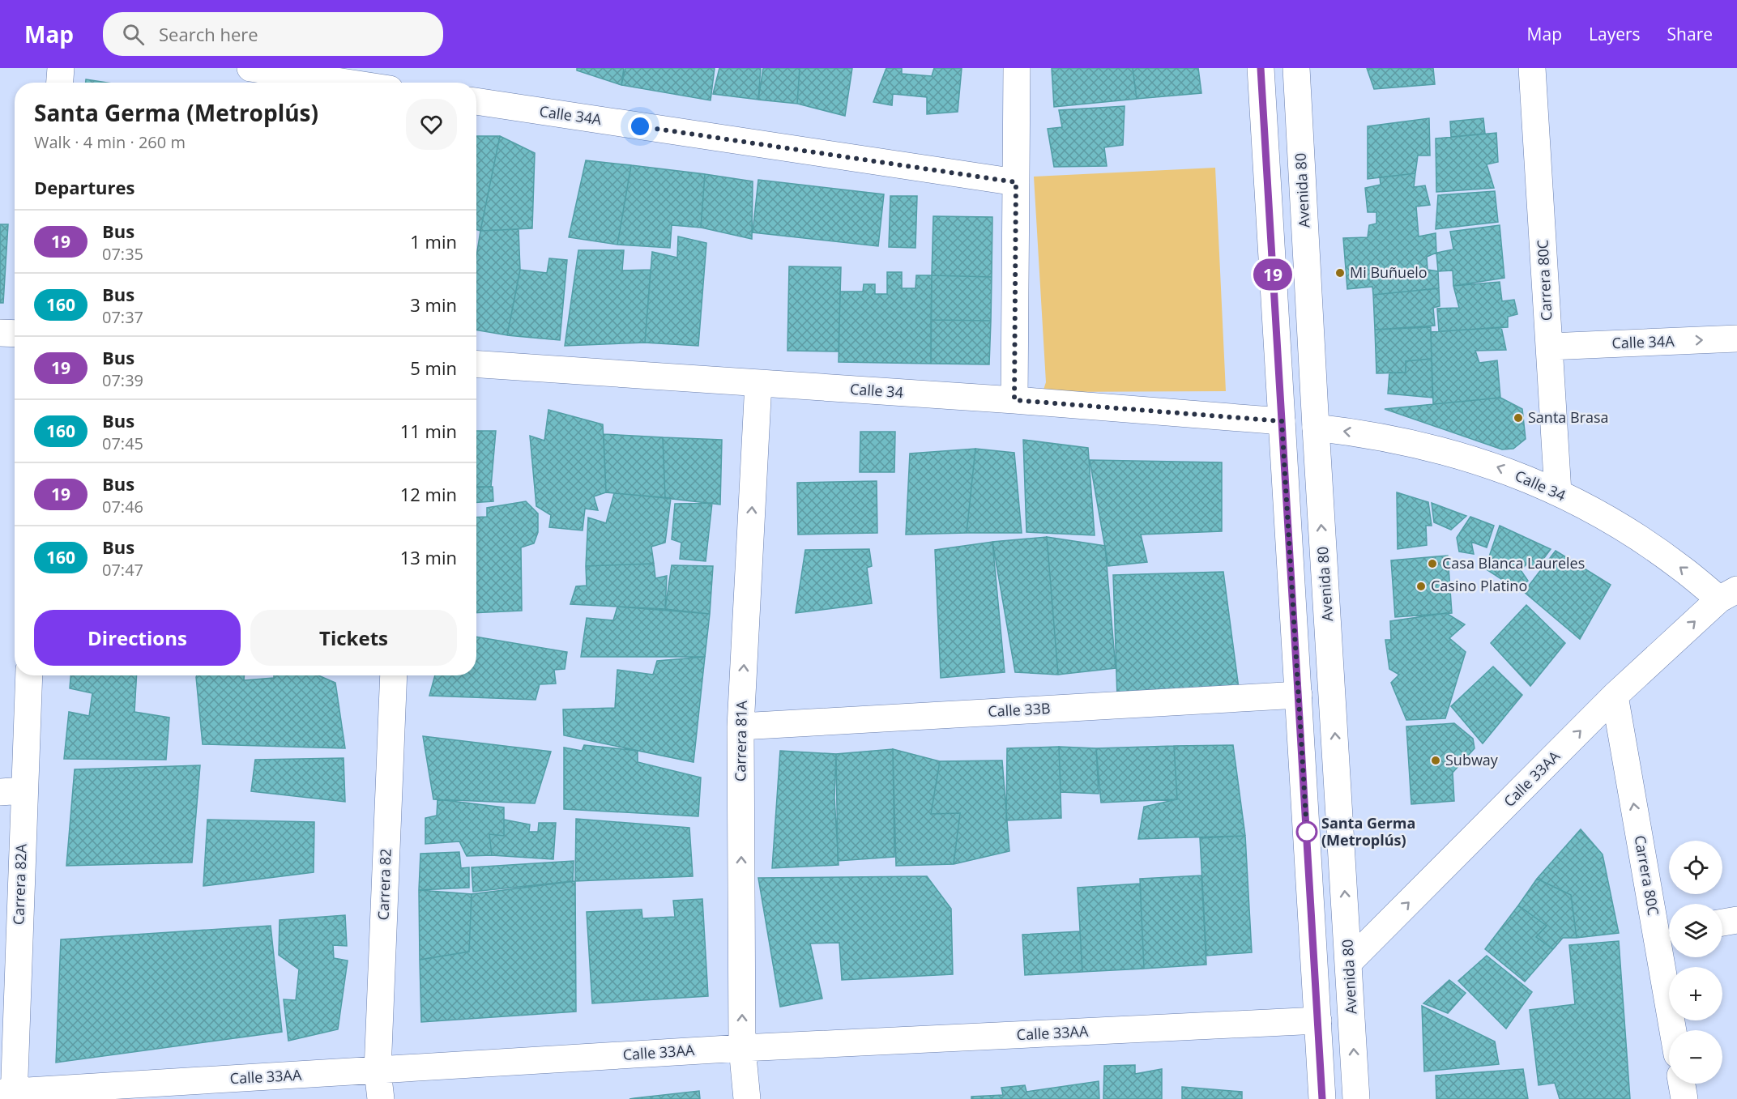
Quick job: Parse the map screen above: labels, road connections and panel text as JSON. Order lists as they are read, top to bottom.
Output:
{
  "streets": {
    "street": [
      "Calle 34A",
      "Avenida 80",
      "Carrera 80C",
      "Calle 34",
      "Calle 33B",
      "Carrera 81A",
      "Calle 33AA",
      "Carrera 82A",
      "Carrera 82"
    ]
  },
  "crossings": [
    ["Calle 34A", "Carrera 80C"],
    ["Avenida 80", "Calle 34"],
    ["Avenida 80", "Calle 33AA"],
    ["Carrera 80C", "Calle 34"],
    ["Carrera 80C", "Calle 33AA"],
    ["Calle 34", "Carrera 81A"],
    ["Calle 34", "Calle 33AA"],
    ["Calle 33B", "Carrera 81A"],
    ["Carrera 81A", "Calle 33AA"],
    ["Calle 33AA", "Carrera 82A"],
    ["Calle 33AA", "Carrera 82"]
  ],
  "one_way": ["Calle 34", "Carrera 81A"],
  "places": [
    "Mi Buñuelo",
    "Santa Brasa",
    "Casa Blanca Laureles",
    "Casino Platino",
    "Subway",
    "Santa Germa (Metroplús)"
  ],
  "lines": ["bus line 19"],
  "page": {
    "header": "Map",
    "search": "Search here",
    "nav": ["Map", "Layers", "Share"],
    "on_map": "19",
    "heading": [
      ["Santa Germa (Metroplús)", "Walk · 4 min · 260 m"],
      "Departures"
    ],
    "list": [
      {
        "mark": "19",
        "name": "Bus",
        "note": "07:35",
        "value": "1 min"
      },
      {
        "mark": "160",
        "name": "Bus",
        "note": "07:37",
        "value": "3 min"
      },
      {
        "mark": "19",
        "name": "Bus",
        "note": "07:39",
        "value": "5 min"
      },
      {
        "mark": "160",
        "name": "Bus",
        "note": "07:45",
        "value": "11 min"
      },
      {
        "mark": "19",
        "name": "Bus",
        "note": "07:46",
        "value": "12 min"
      },
      {
        "mark": "160",
        "name": "Bus",
        "note": "07:47",
        "value": "13 min"
      }
    ],
    "buttons": ["Directions", "Tickets"],
    "map_buttons": ["+", "−"]
  }
}
